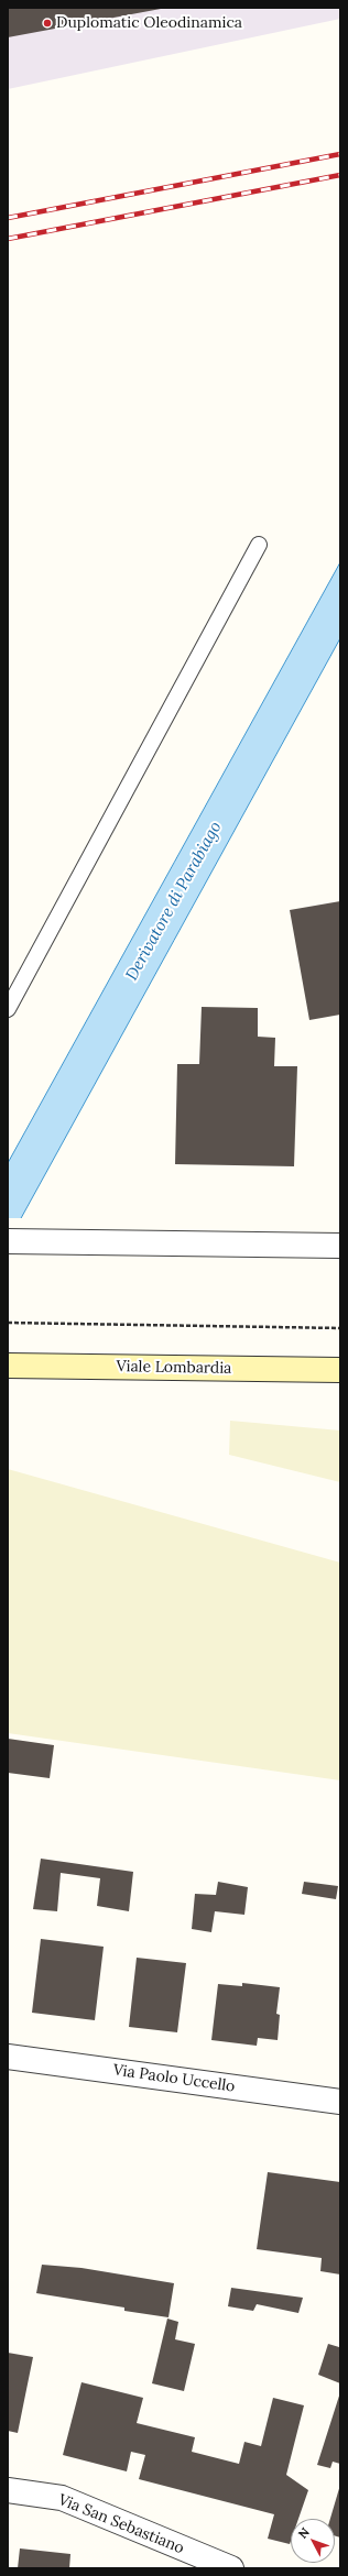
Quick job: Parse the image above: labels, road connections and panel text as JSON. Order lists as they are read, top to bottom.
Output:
{
  "streets": {
    "main road": ["Viale Lombardia"],
    "street": ["Via Paolo Uccello", "Via San Sebastiano"]
  },
  "water": ["Derivatore di Parabiago"],
  "places": ["Duplomatic Oleodinamica"],
  "north": "top left"
}
